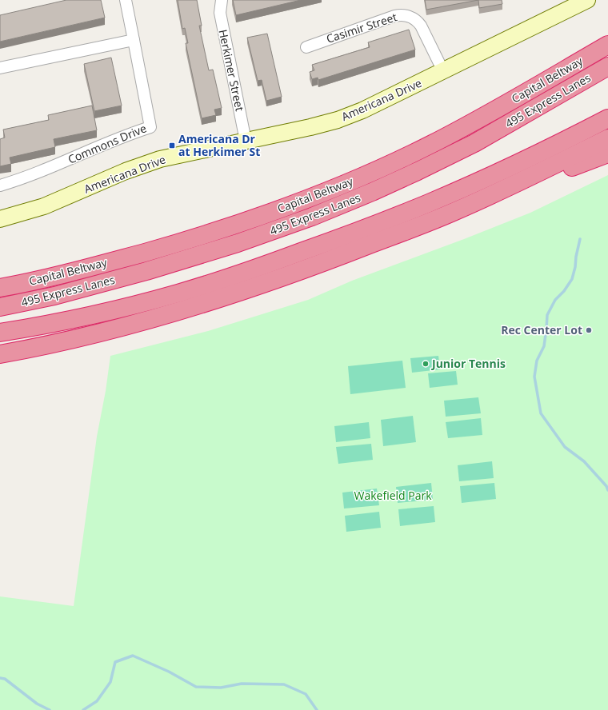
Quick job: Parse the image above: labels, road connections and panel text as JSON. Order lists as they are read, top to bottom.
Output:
{
  "streets": {
    "highway": ["Capital Beltway", "495 Express Lanes"],
    "street": [
      "Casimir Street",
      "Herkimer Street",
      "Americana Drive",
      "Commons Drive"
    ]
  },
  "crossings": [
    ["Casimir Street", "Americana Drive"],
    ["Herkimer Street", "Americana Drive"]
  ],
  "parks": ["Wakefield Park"],
  "places": {
    "transit": ["Americana Dr at Herkimer St"],
    "other": ["Rec Center Lot", "Junior Tennis"]
  }
}
